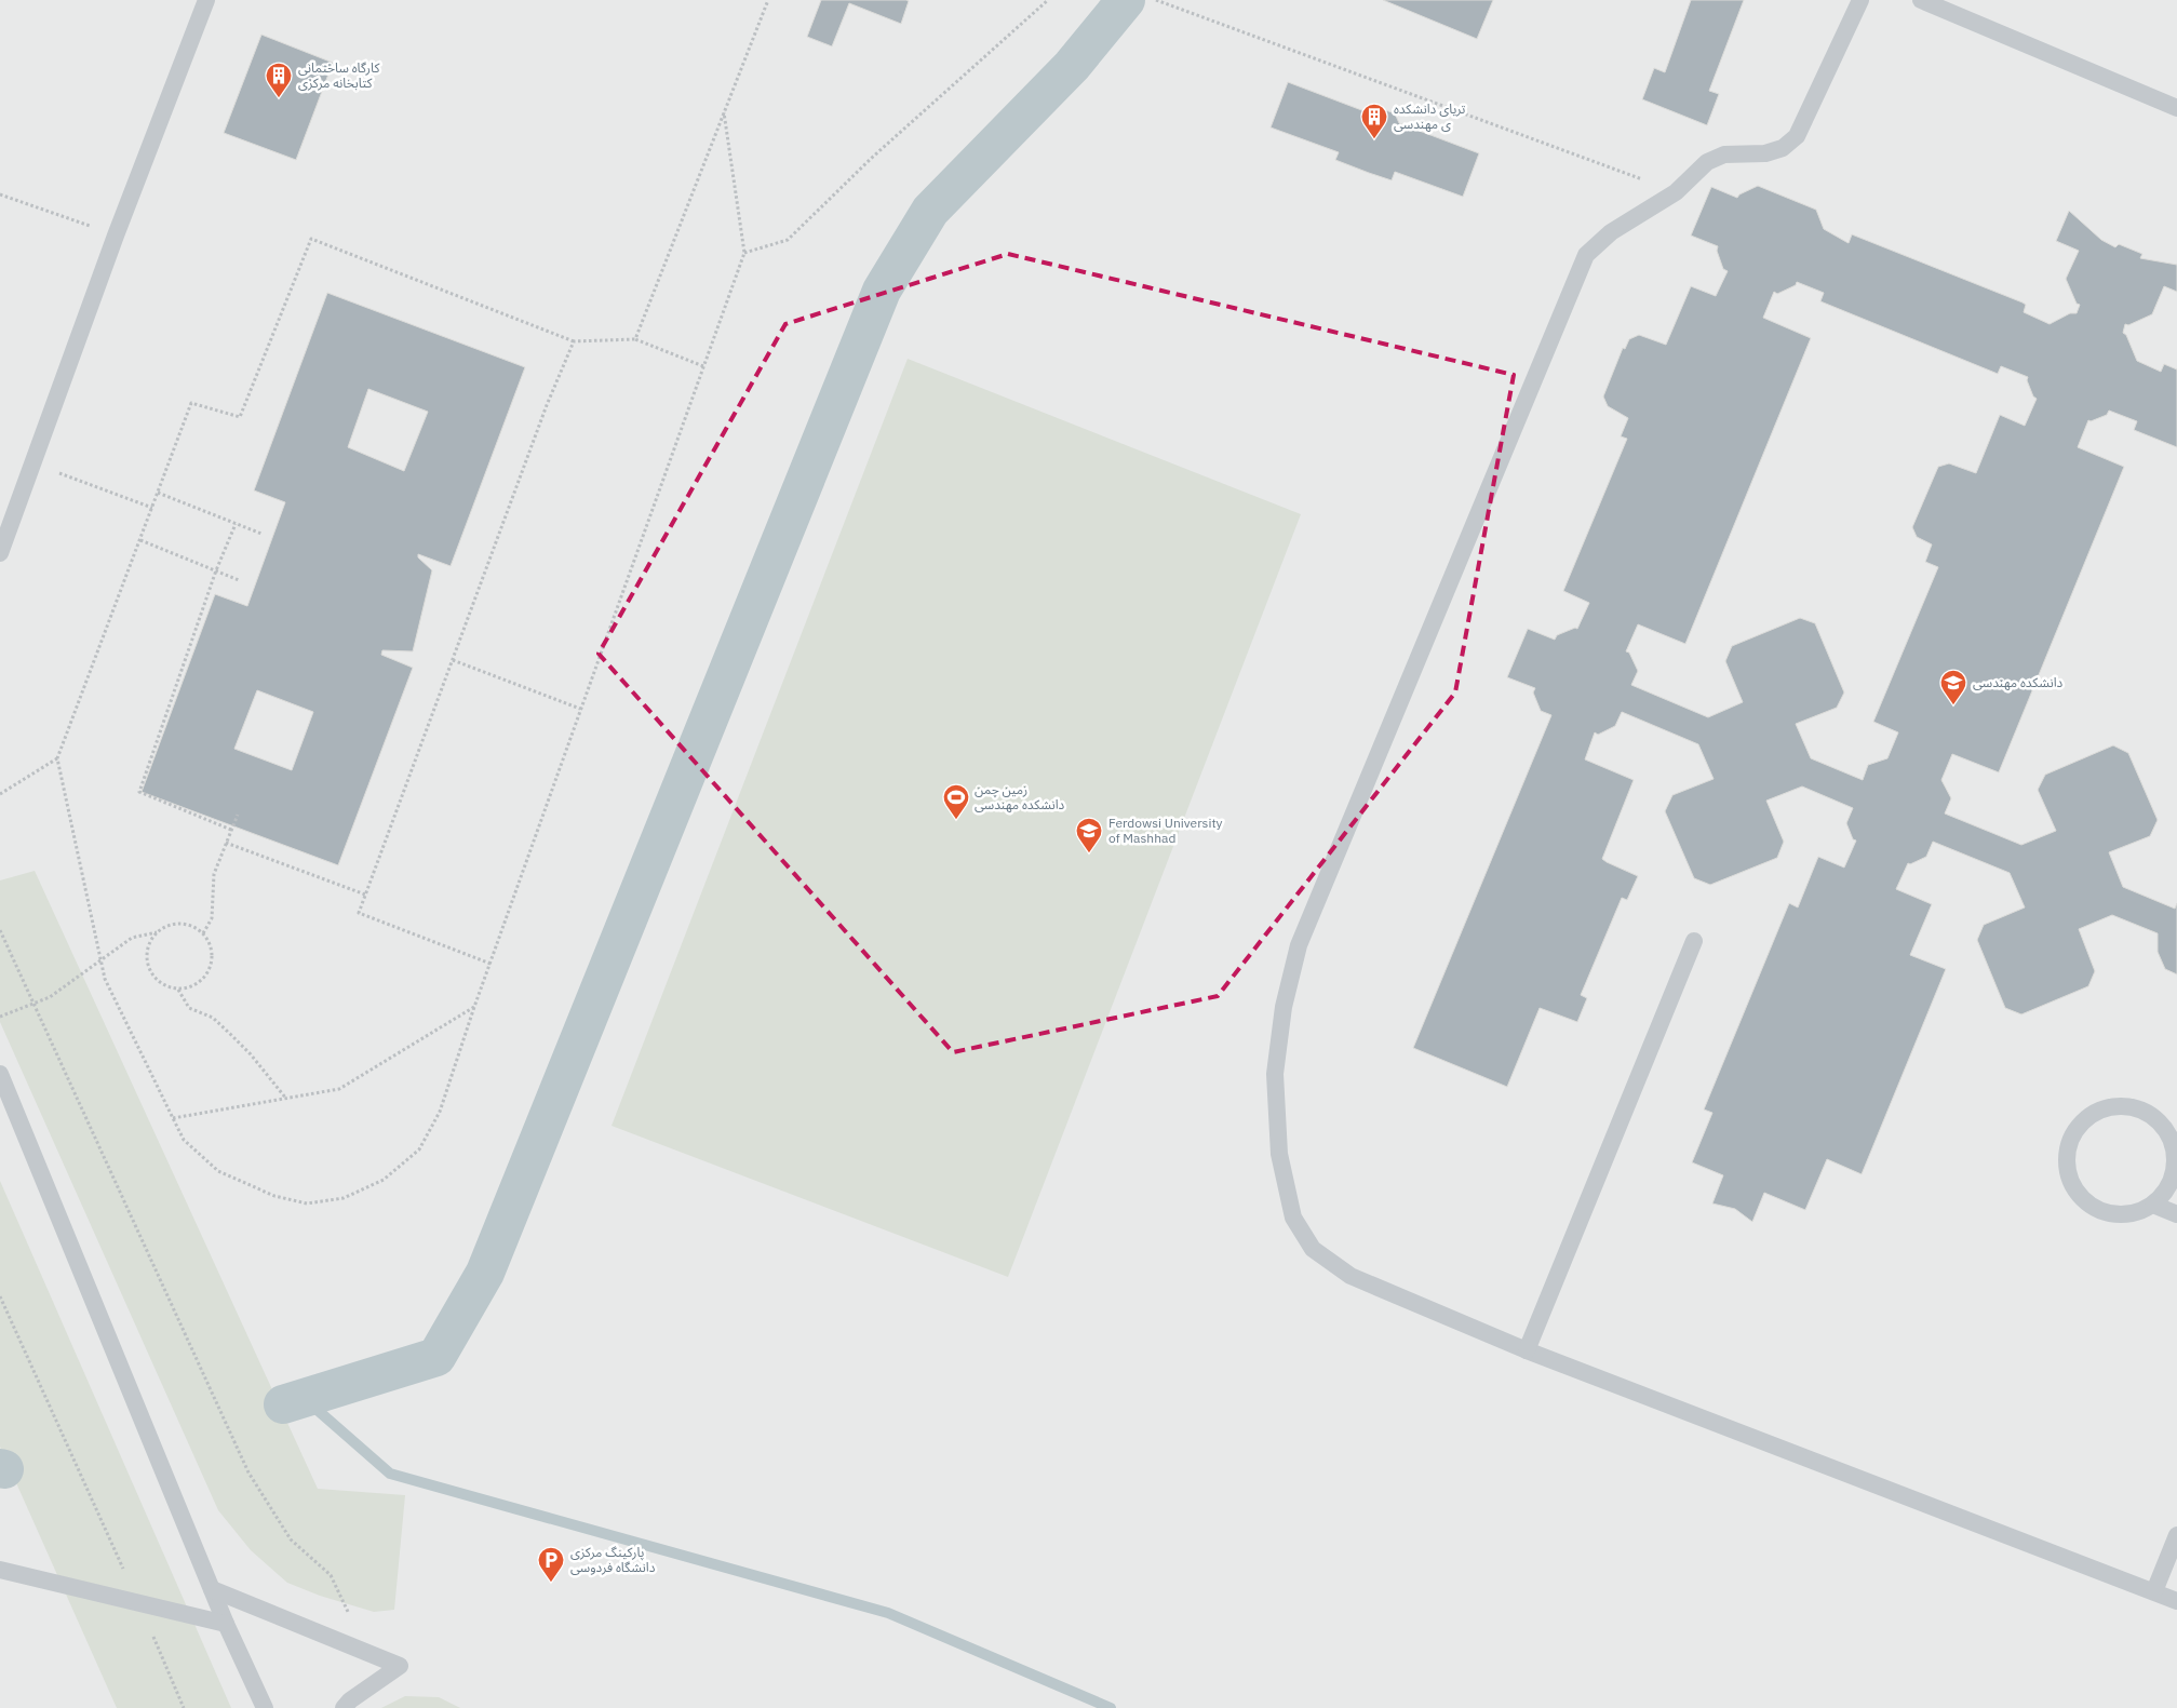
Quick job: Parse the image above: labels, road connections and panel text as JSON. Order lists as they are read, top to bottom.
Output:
{
  "places": {
    "building": ["کارگاه ساختمانی کتابخانه مرکزی", "تریای دانشکده ی مهندسی"],
    "school or university": ["دانشکده مهندسی", "Ferdowsi University of Mashhad"],
    "sports": ["زمین چمن دانشکده مهندسی"],
    "parking": ["پارکینگ مرکزی دانشگاه فردوسی"]
  }
}
